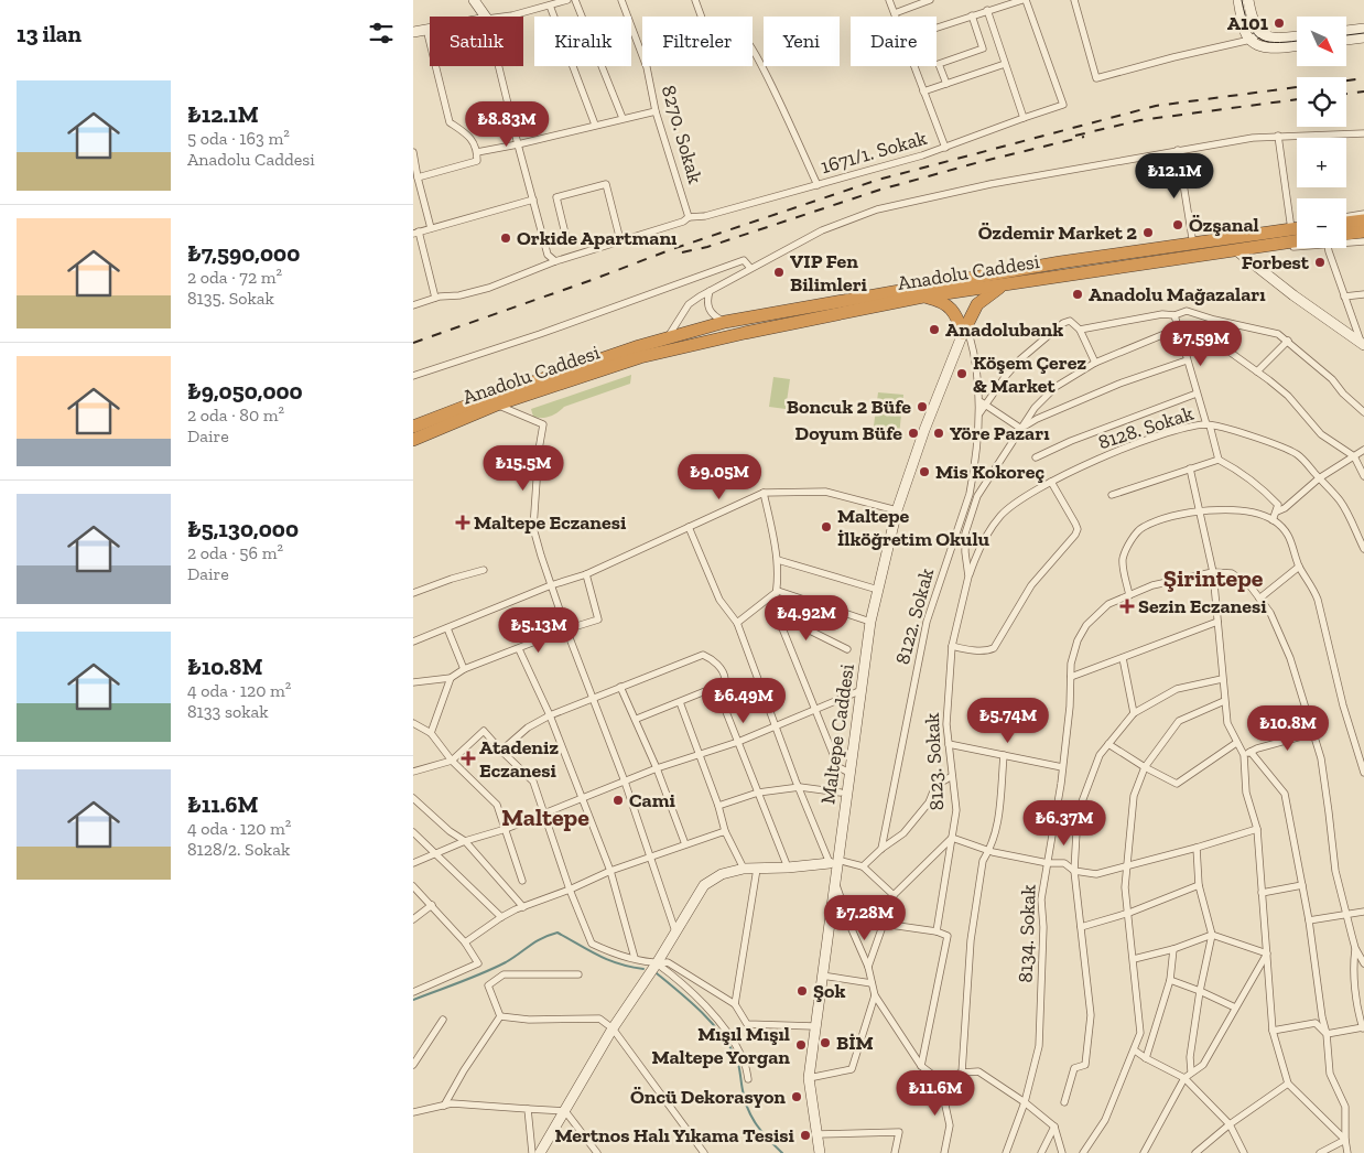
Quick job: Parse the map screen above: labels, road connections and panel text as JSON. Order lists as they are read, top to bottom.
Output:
{
  "streets": {
    "highway": ["Anadolu Caddesi"],
    "street": [
      "8270. Sokak",
      "1671/1. Sokak",
      "8128. Sokak",
      "8122. Sokak",
      "Maltepe Caddesi",
      "8123. Sokak",
      "8134. Sokak"
    ]
  },
  "crossings": [
    ["8270. Sokak", "1671/1. Sokak"],
    ["8128. Sokak", "8123. Sokak"],
    ["8122. Sokak", "Maltepe Caddesi"]
  ],
  "districts": ["Şirintepe", "Maltepe"],
  "places": {
    "other": [
      "A101",
      "Özşanal",
      "Özdemir Market 2",
      "Orkide Apartmanı",
      "Forbest",
      "VIP Fen Bilimleri",
      "Anadolu Mağazaları",
      "Anadolubank",
      "Köşem Çerez & Market",
      "Boncuk 2 Büfe",
      "Doyum Büfe",
      "Yöre Pazarı",
      "Mis Kokoreç",
      "Maltepe İlköğretim Okulu",
      "Cami",
      "Şok",
      "BİM",
      "Mışıl Mışıl Maltepe Yorgan",
      "Öncü Dekorasyon",
      "Mertnos Halı Yıkama Tesisi"
    ],
    "health": ["Maltepe Eczanesi", "Sezin Eczanesi", "Atadeniz Eczanesi"]
  },
  "north": "bottom right",
  "page": {
    "heading": "13 ilan",
    "map_buttons": ["+", "−"],
    "chip": [
      "Satılık",
      "Kiralık",
      "Filtreler",
      "Yeni",
      "Daire"
    ],
    "list": [
      {
        "name": "₺12.1M",
        "note": "5 oda · 163 m² · Anadolu Caddesi"
      },
      {
        "name": "₺7,590,000",
        "note": "2 oda · 72 m² · 8135. Sokak"
      },
      {
        "name": "₺9,050,000",
        "note": "2 oda · 80 m² · Daire"
      },
      {
        "name": "₺5,130,000",
        "note": "2 oda · 56 m² · Daire"
      },
      {
        "name": "₺10.8M",
        "note": "4 oda · 120 m² · 8133 sokak"
      },
      {
        "name": "₺11.6M",
        "note": "4 oda · 120 m² · 8128/2. Sokak"
      }
    ],
    "price": [
      "₺8.83M",
      "₺12.1M",
      "₺7.59M",
      "₺15.5M",
      "₺9.05M",
      "₺4.92M",
      "₺5.13M",
      "₺6.49M",
      "₺5.74M",
      "₺10.8M",
      "₺6.37M",
      "₺7.28M",
      "₺11.6M"
    ]
  }
}
